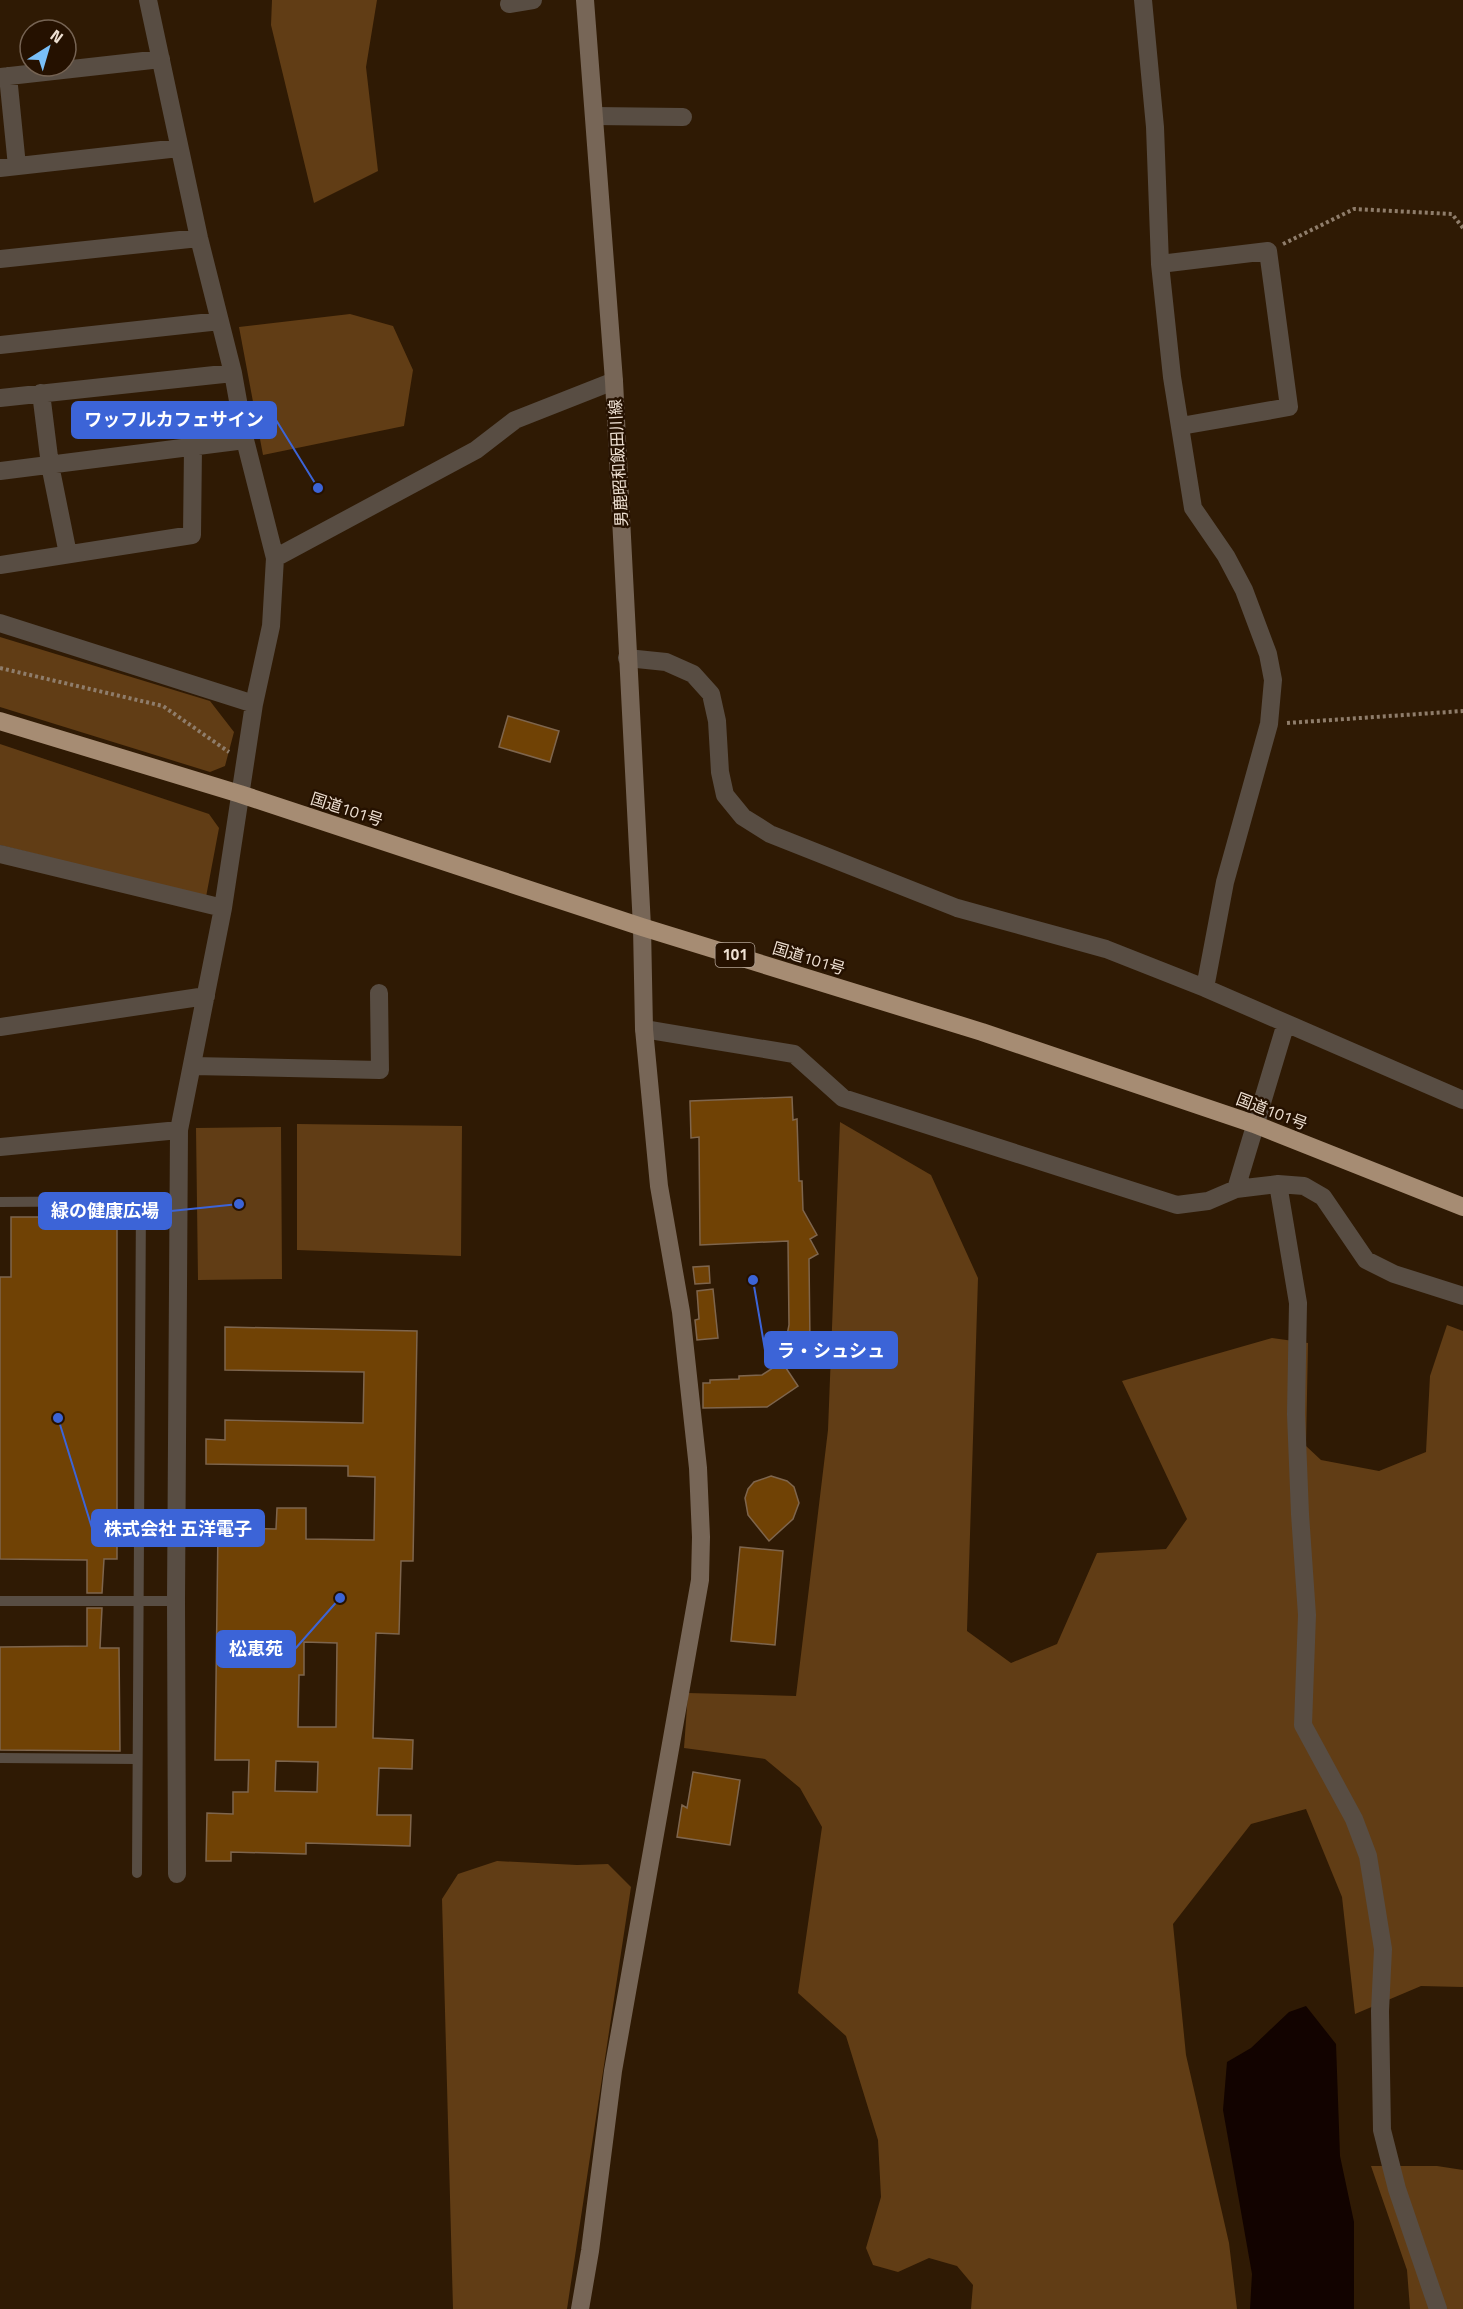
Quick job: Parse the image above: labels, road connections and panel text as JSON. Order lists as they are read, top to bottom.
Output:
{
  "streets": {
    "highway": ["国道101号", "101"],
    "street": ["男鹿昭和飯田川線"]
  },
  "crossings": [
    ["男鹿昭和飯田川線", "国道101号"]
  ],
  "places": [
    "ワッフルカフェサイン",
    "緑の健康広場",
    "ラ・シュシュ",
    "株式会社 五洋電子",
    "松恵苑"
  ],
  "north": "top right"
}
